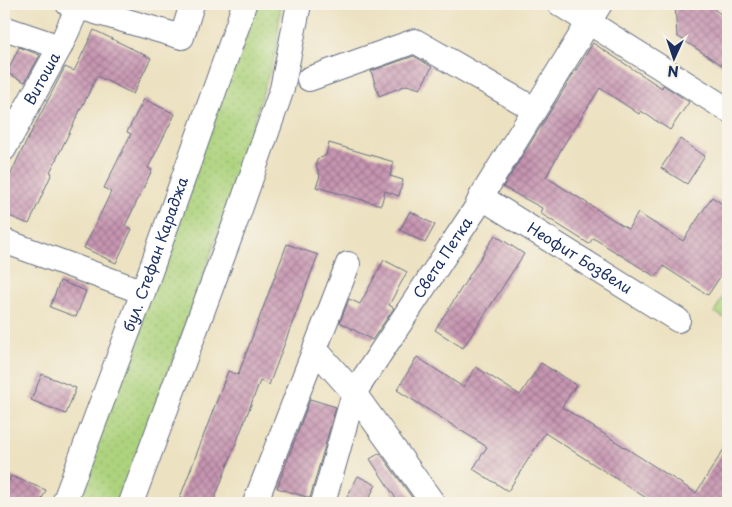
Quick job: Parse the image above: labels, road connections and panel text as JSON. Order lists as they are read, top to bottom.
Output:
{
  "streets": {
    "street": [
      "Витоша",
      "бул. Стефан Караджа",
      "Света Петка",
      "Неофит Бозвели"
    ]
  },
  "crossings": [
    ["Света Петка", "Неофит Бозвели"]
  ],
  "north": "bottom"
}
